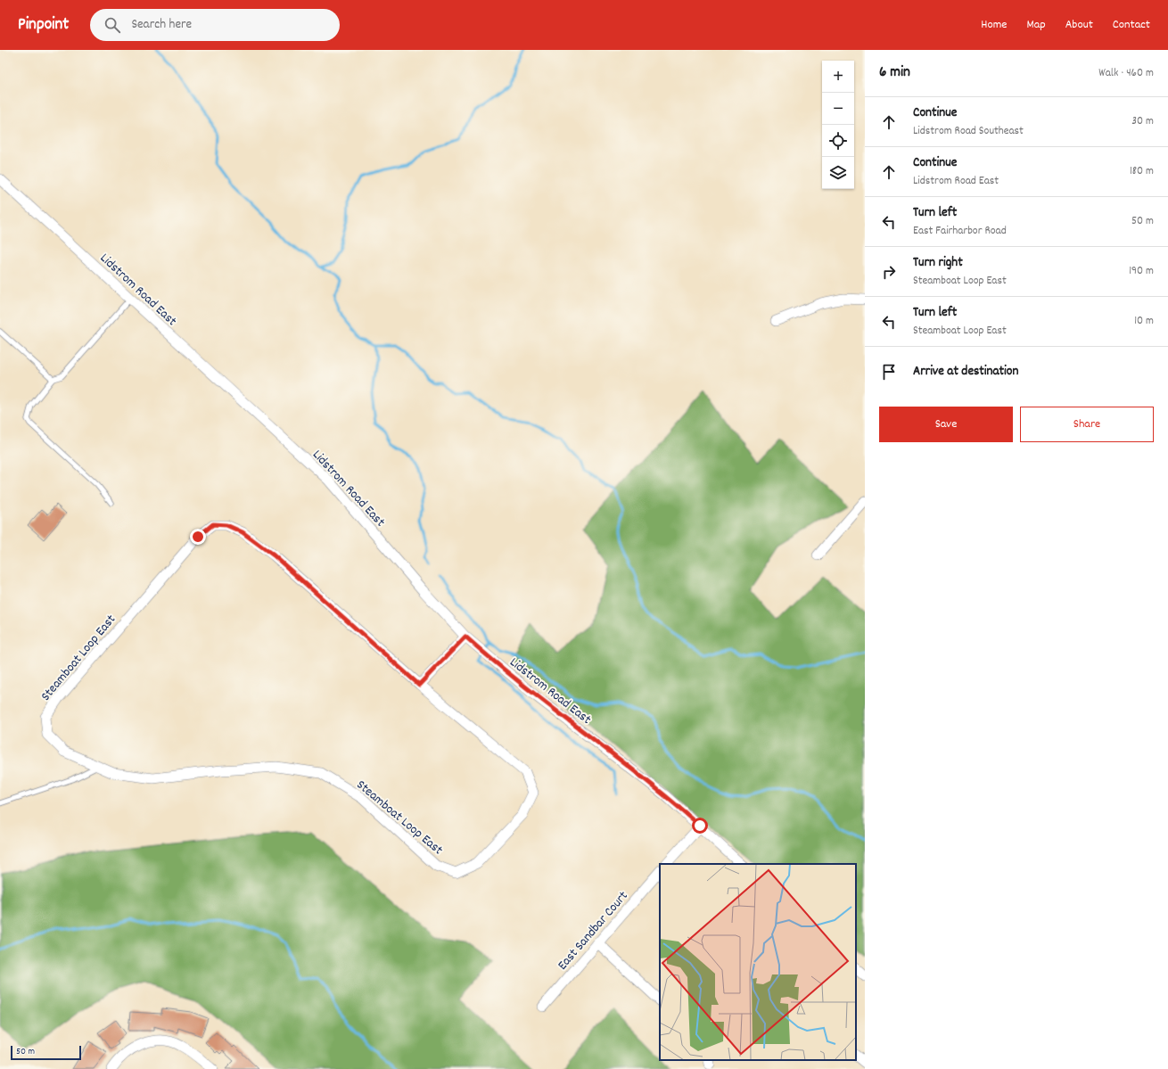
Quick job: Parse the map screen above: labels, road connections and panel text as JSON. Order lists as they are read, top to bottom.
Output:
{
  "streets": {
    "street": ["Lidstrom Road East", "Steamboat Loop East", "East Sandbar Court"]
  },
  "scale_bar": "50 m",
  "page": {
    "header": "Pinpoint",
    "search": "Search here",
    "nav": [
      "Home",
      "Map",
      "About",
      "Contact"
    ],
    "heading": ["6 min", "Walk · 460 m"],
    "map_buttons": ["+", "−"],
    "list": [
      ["Continue", "Lidstrom Road Southeast", "30 m"],
      ["Continue", "Lidstrom Road East", "180 m"],
      ["Turn left", "East Fairharbor Road", "50 m"],
      ["Turn right", "Steamboat Loop East", "190 m"],
      ["Turn left", "Steamboat Loop East", "10 m"],
      "Arrive at destination"
    ],
    "buttons": ["Save", "Share"],
    "scale": "50 m"
  }
}
